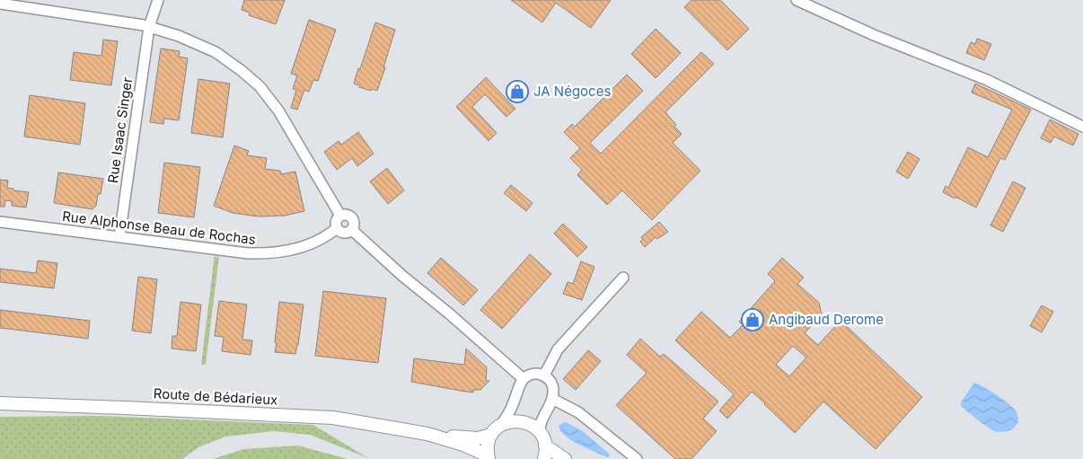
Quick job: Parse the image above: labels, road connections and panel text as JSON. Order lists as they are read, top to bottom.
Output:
{
  "streets": {
    "main road": ["Route de Bédarieux"],
    "street": ["Rue Isaac Singer", "Rue Alphonse Beau de Rochas"]
  },
  "crossings": [
    ["Rue Isaac Singer", "Rue Alphonse Beau de Rochas"]
  ],
  "places": {
    "shop": ["JA Négoces", "Angibaud Derome"]
  }
}
